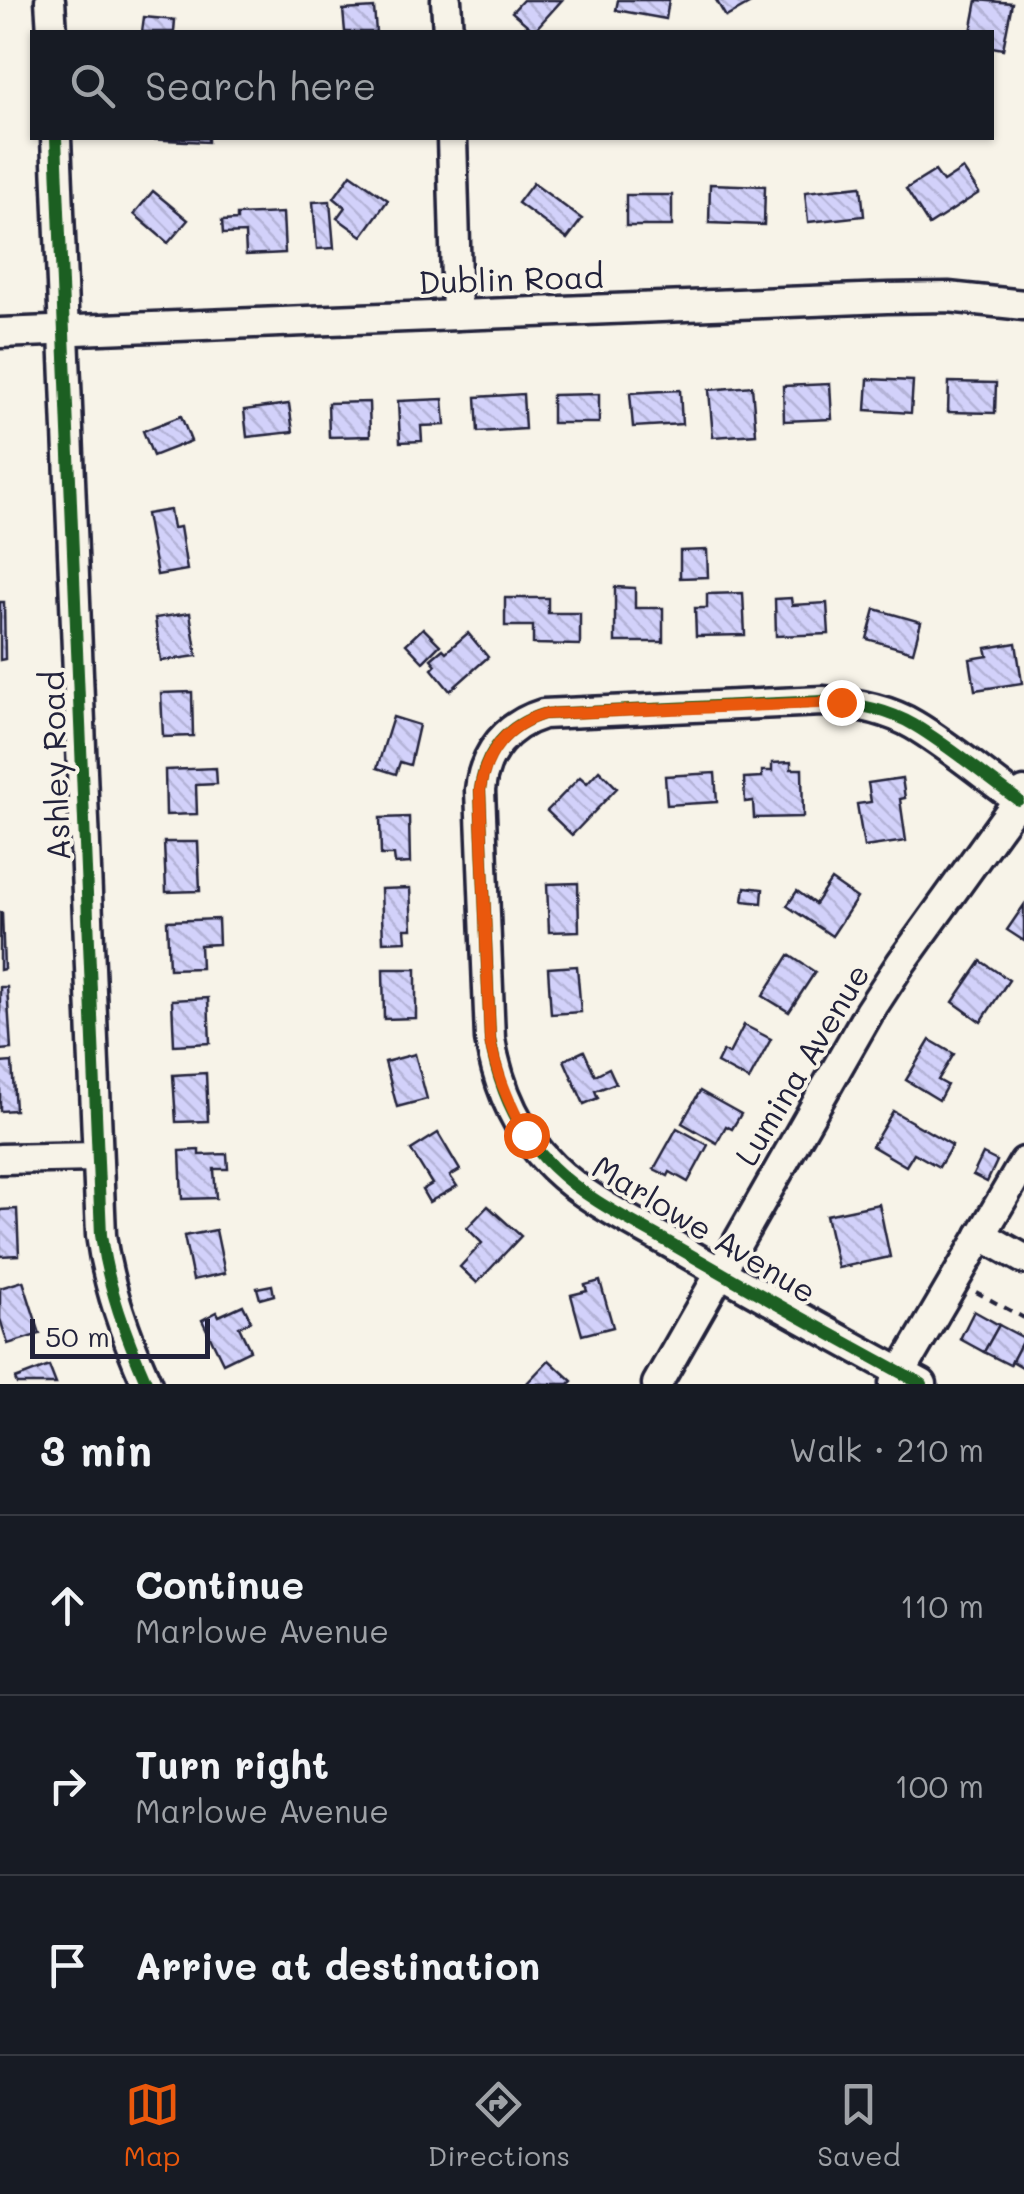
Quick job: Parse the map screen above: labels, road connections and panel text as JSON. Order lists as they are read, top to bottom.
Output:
{
  "streets": {
    "street": [
      "Dublin Road",
      "Ashley Road",
      "Lumina Avenue",
      "Marlowe Avenue"
    ]
  },
  "crossings": [
    ["Dublin Road", "Ashley Road"],
    ["Lumina Avenue", "Marlowe Avenue"]
  ],
  "scale_bar": "50 m",
  "page": {
    "search": "Search here",
    "scale": "50 m",
    "heading": ["3 min", "Walk · 210 m"],
    "list": [
      ["Continue", "Marlowe Avenue", "110 m"],
      ["Turn right", "Marlowe Avenue", "100 m"],
      "Arrive at destination"
    ],
    "nav": ["Map", "Directions", "Saved"]
  }
}
